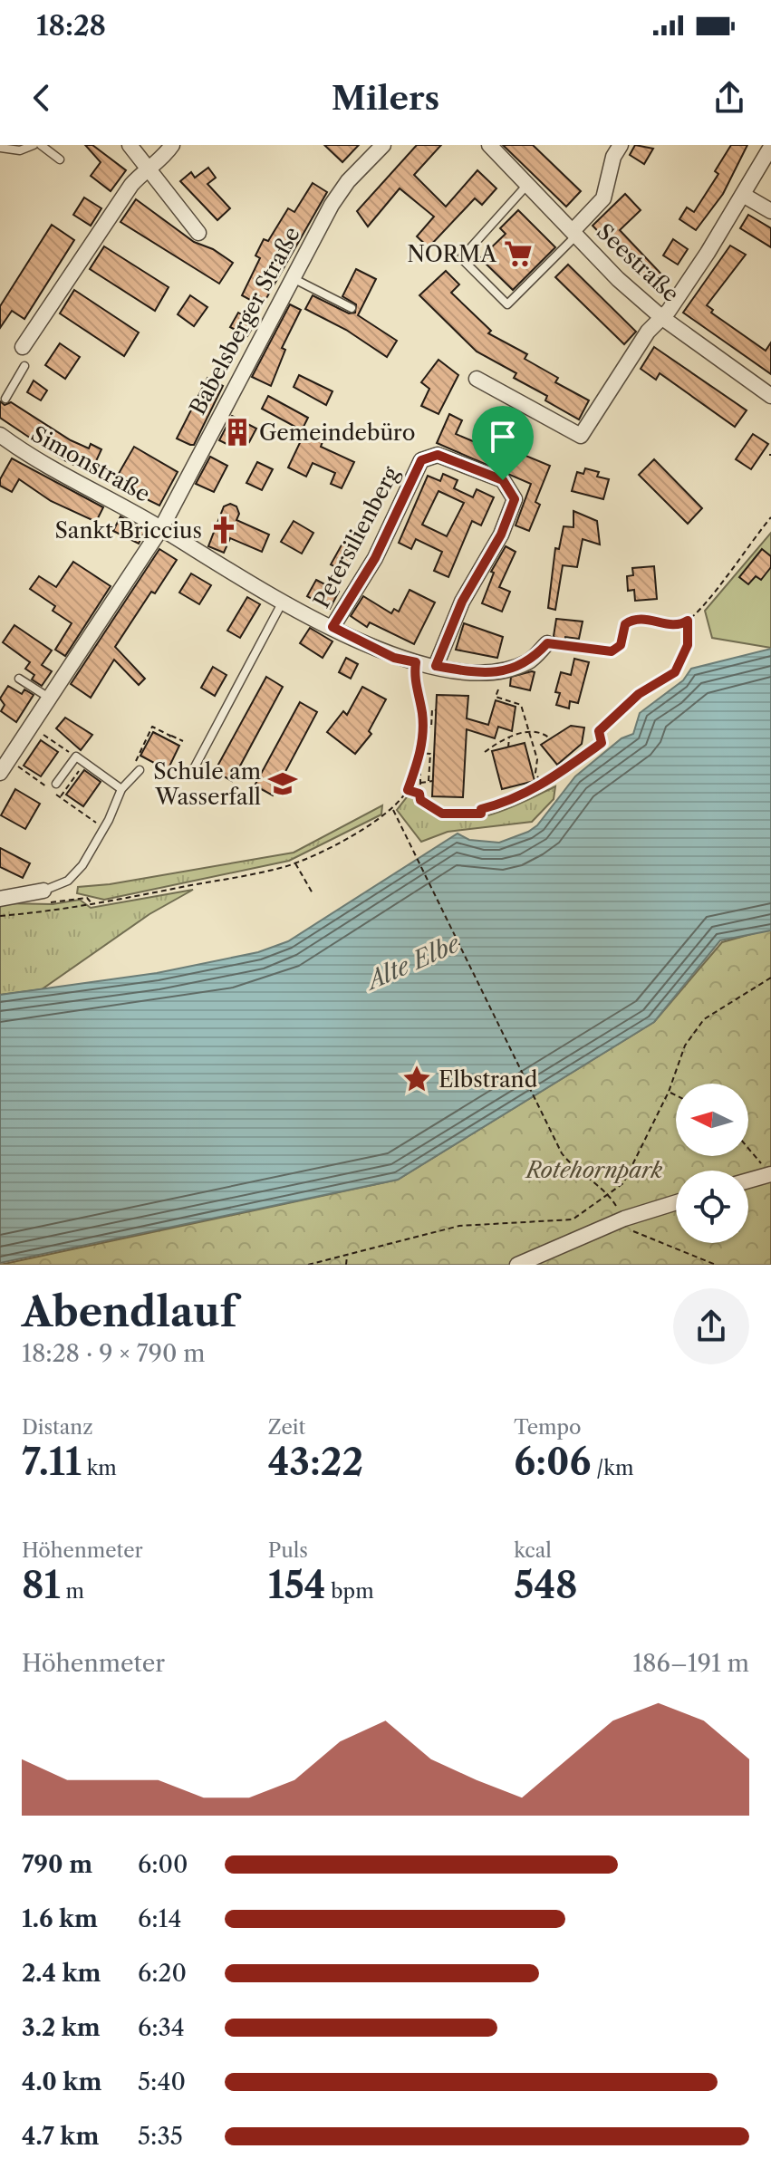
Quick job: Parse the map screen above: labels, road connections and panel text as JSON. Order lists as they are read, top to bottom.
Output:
{
  "streets": {
    "street": [
      "Seestraße",
      "Babelsberger Straße",
      "Simonstraße",
      "Petersilienberg"
    ]
  },
  "crossings": [
    ["Babelsberger Straße", "Simonstraße"],
    ["Simonstraße", "Petersilienberg"]
  ],
  "water": ["Alte Elbe"],
  "parks": ["Rotehornpark"],
  "places": {
    "supermarket": ["NORMA"],
    "building": ["Gemeindebüro"],
    "church": ["Sankt Briccius"],
    "school or university": ["Schule am Wasserfall"],
    "place": ["Elbstrand"]
  },
  "north": "left",
  "page": {
    "status": "18:28",
    "header": "Milers",
    "heading": ["Abendlauf", "18:28 · 9 × 790 m"],
    "stats": [
      ["Distanz", "7.11 km"],
      ["Zeit", "43:22"],
      ["Tempo", "6:06 /km"],
      ["Höhenmeter", "81 m"],
      ["Puls", "154 bpm"],
      ["kcal", "548"]
    ],
    "chart": ["Höhenmeter", "186–191 m"],
    "list": [
      {
        "name": "790 m",
        "note": "6:00"
      },
      {
        "name": "1.6 km",
        "note": "6:14"
      },
      {
        "name": "2.4 km",
        "note": "6:20"
      },
      {
        "name": "3.2 km",
        "note": "6:34"
      },
      {
        "name": "4.0 km",
        "note": "5:40"
      },
      {
        "name": "4.7 km",
        "note": "5:35"
      }
    ]
  }
}
